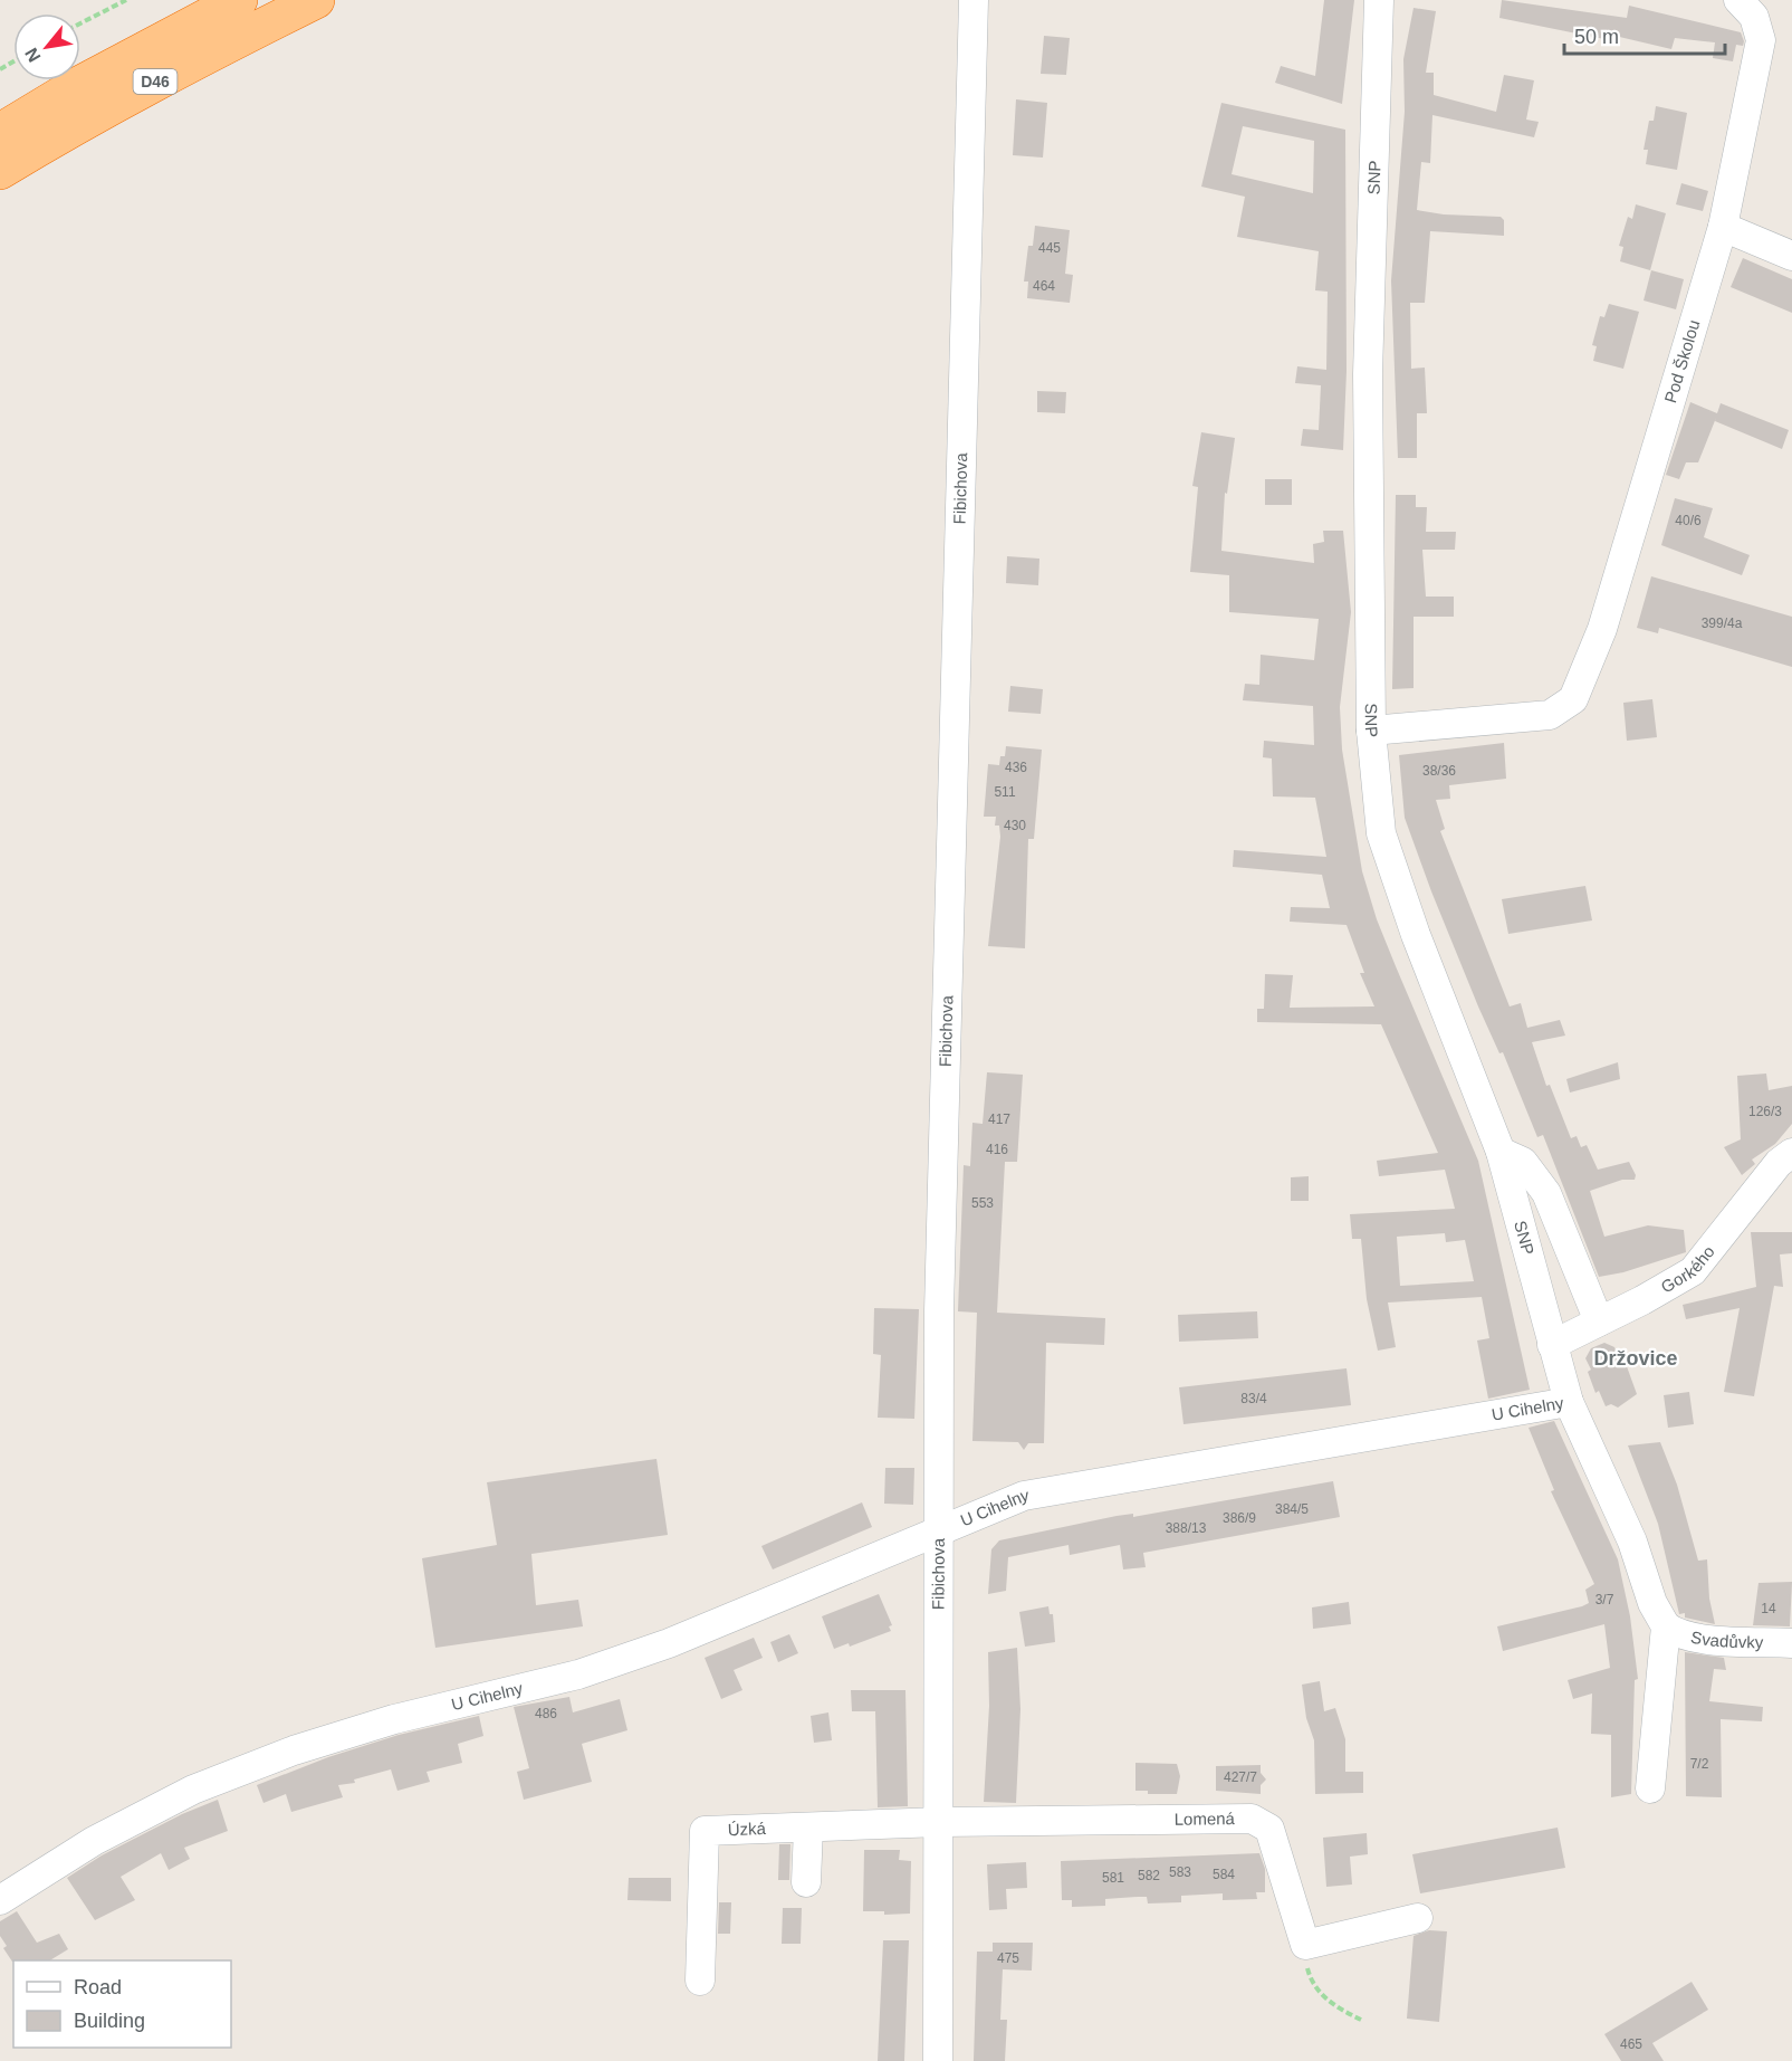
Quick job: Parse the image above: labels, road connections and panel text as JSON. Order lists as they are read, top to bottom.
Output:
{
  "streets": {
    "highway": ["D46"],
    "street": [
      "SNP",
      "Pod Školou",
      "Fibichova",
      "Gorkého",
      "U Cihelny",
      "Svadůvky",
      "Lomená",
      "Úzká"
    ]
  },
  "crossings": [
    ["SNP", "Pod Školou"],
    ["SNP", "Gorkého"],
    ["SNP", "U Cihelny"],
    ["Fibichova", "U Cihelny"],
    ["Fibichova", "Lomená"],
    ["Fibichova", "Úzká"],
    ["U Cihelny", "Svadůvky"],
    ["Lomená", "Úzká"]
  ],
  "districts": ["Držovice"],
  "house_numbers": [
    "445",
    "464",
    "40/6",
    "399/4a",
    "436",
    "38/36",
    "511",
    "430",
    "126/3",
    "417",
    "416",
    "553",
    "83/4",
    "384/5",
    "386/9",
    "388/13",
    "3/7",
    "14",
    "486",
    "7/2",
    "427/7",
    "583",
    "584",
    "582",
    "581",
    "475",
    "465"
  ],
  "legend": ["Road", "Building"],
  "scale_bar": "50 m",
  "north": "bottom left"
}
